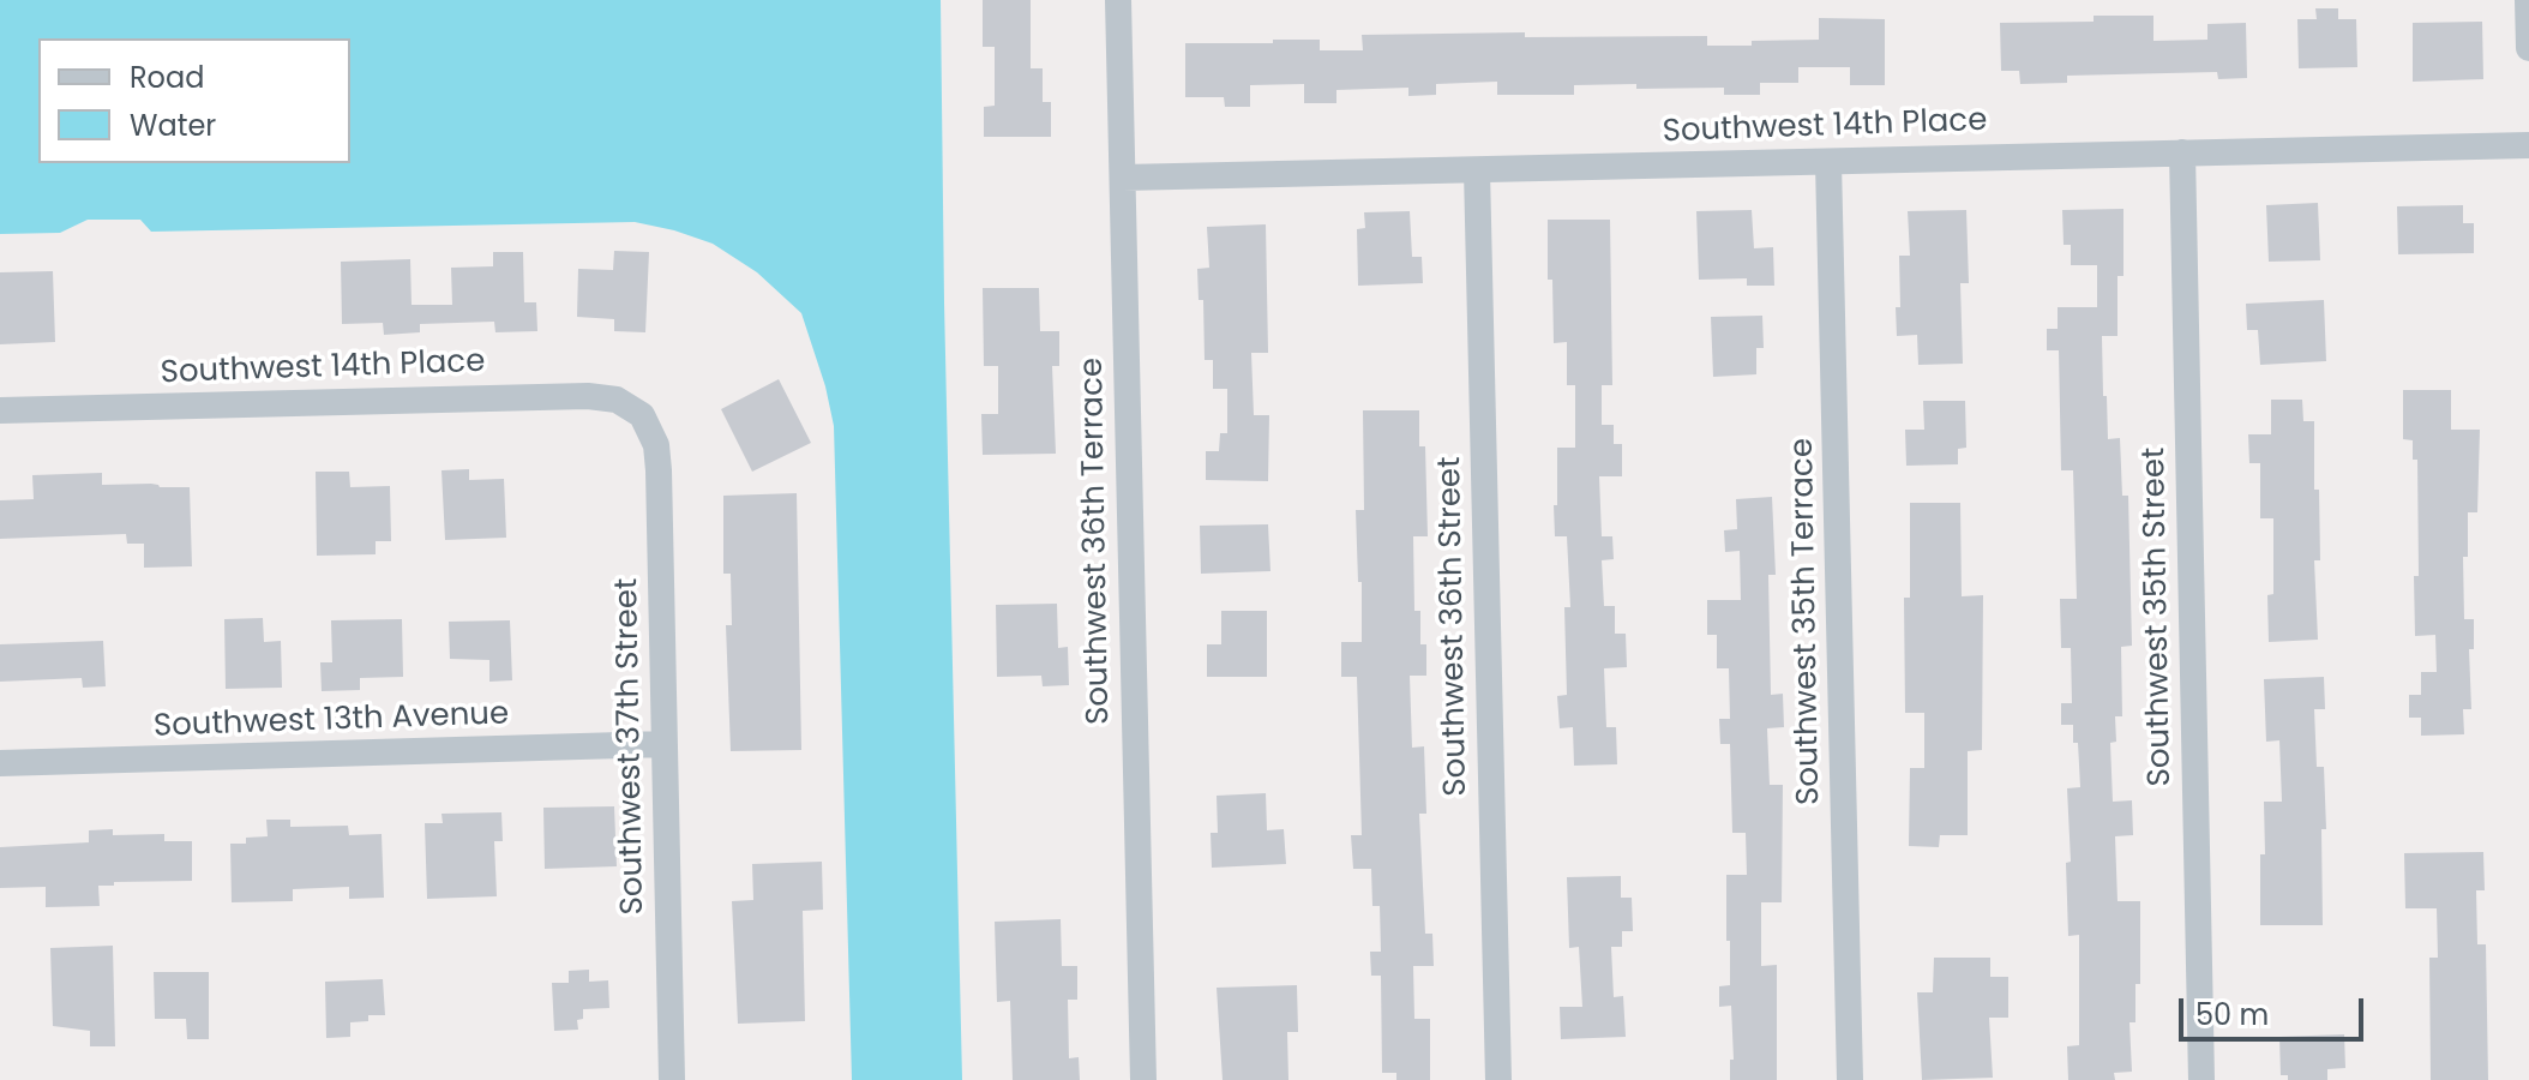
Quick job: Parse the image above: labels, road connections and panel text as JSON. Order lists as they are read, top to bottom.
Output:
{
  "streets": {
    "street": [
      "Southwest 14th Place",
      "Southwest 36th Terrace",
      "Southwest 35th Street",
      "Southwest 35th Terrace",
      "Southwest 36th Street",
      "Southwest 13th Avenue",
      "Southwest 37th Street"
    ]
  },
  "crossings": [
    ["Southwest 14th Place", "Southwest 36th Terrace"],
    ["Southwest 14th Place", "Southwest 35th Street"],
    ["Southwest 14th Place", "Southwest 35th Terrace"],
    ["Southwest 14th Place", "Southwest 36th Street"],
    ["Southwest 14th Place", "Southwest 37th Street"],
    ["Southwest 13th Avenue", "Southwest 37th Street"]
  ],
  "legend": ["Road", "Water"],
  "scale_bar": "50 m"
}
